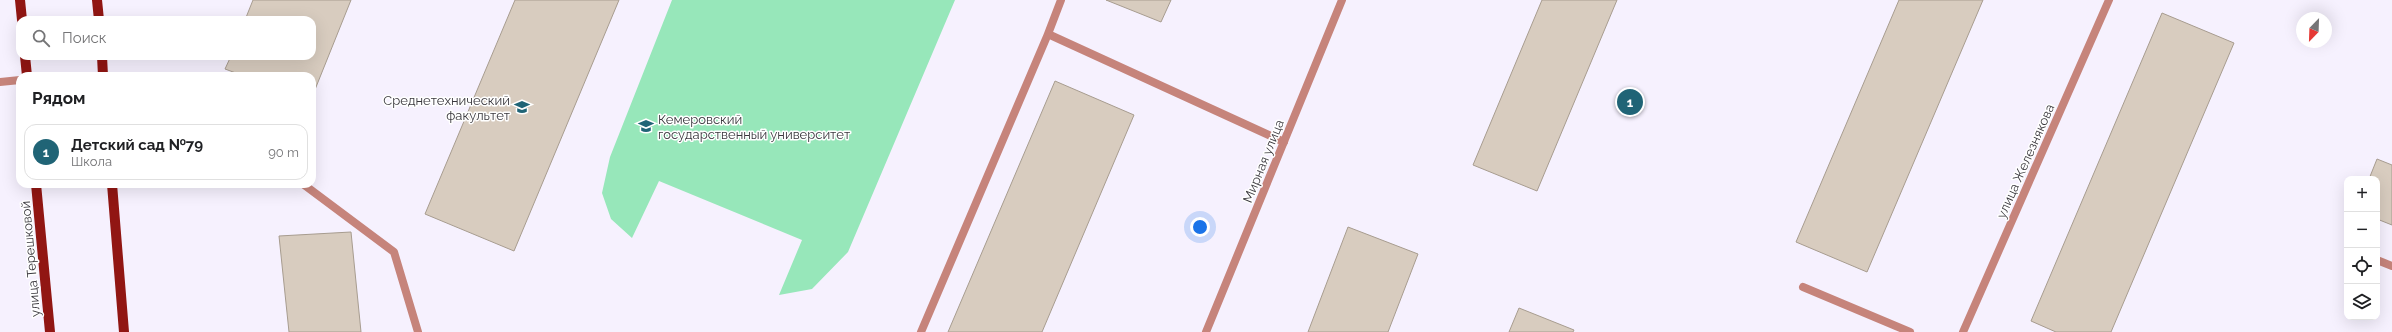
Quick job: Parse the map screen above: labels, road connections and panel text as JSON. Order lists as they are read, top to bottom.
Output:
{
  "streets": {
    "main road": ["улица Терешковой"],
    "street": ["Мирная улица", "улица Железнякова"]
  },
  "places": {
    "school or university": ["Среднетехнический факультет", "Кемеровский государственный университет"]
  },
  "north": "bottom left",
  "page": {
    "search": "Поиск",
    "heading": "Рядом",
    "pins": "1",
    "list": [
      {
        "mark": "1",
        "name": "Детский сад №79",
        "note": "Школа",
        "value": "90 m"
      }
    ],
    "map_buttons": ["+", "−"]
  }
}
